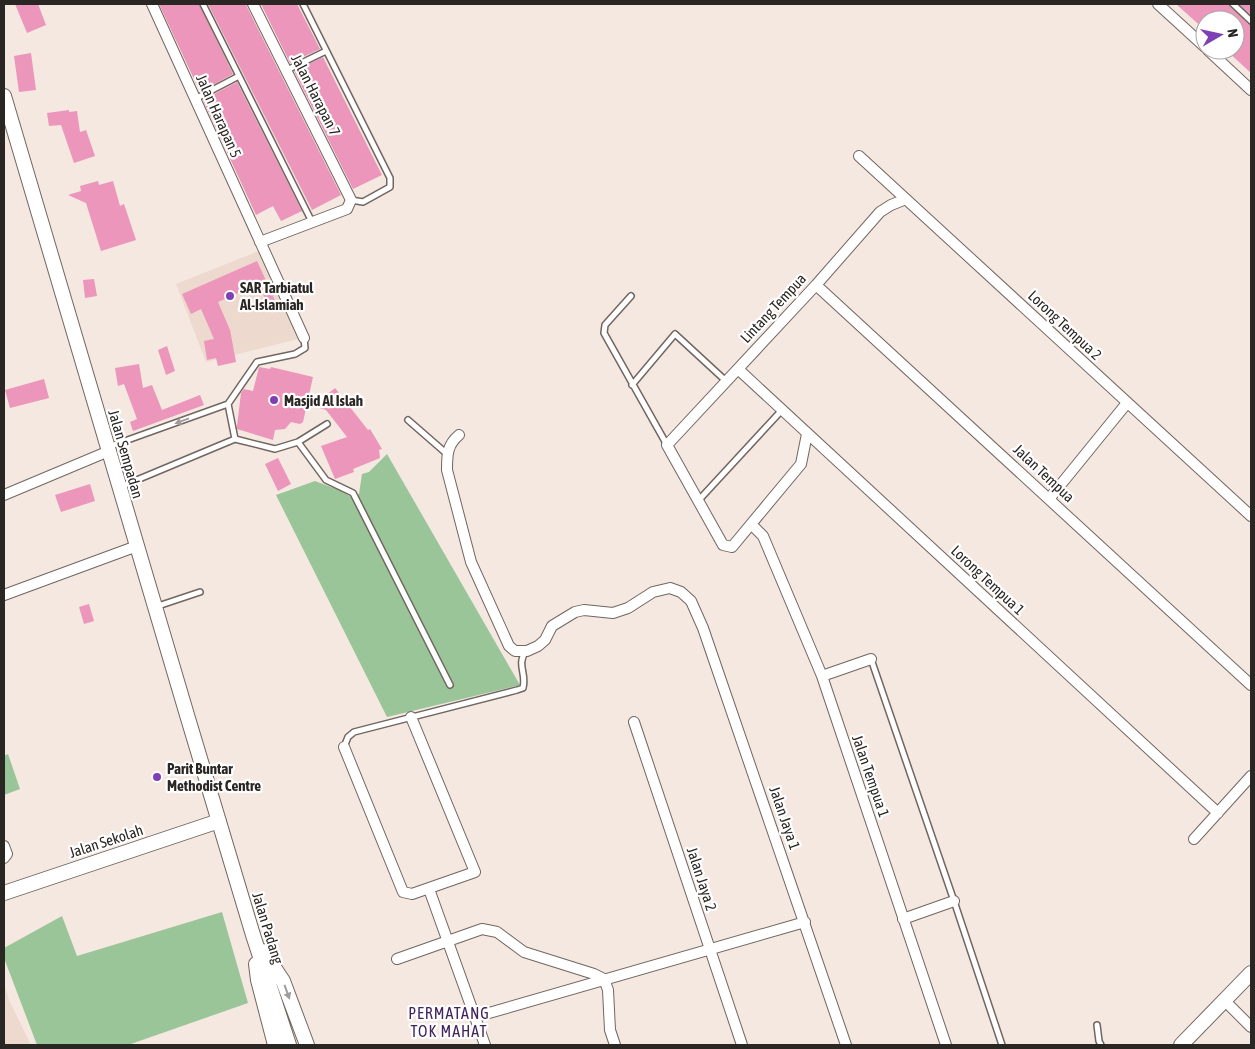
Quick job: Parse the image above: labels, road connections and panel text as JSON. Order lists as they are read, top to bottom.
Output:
{
  "streets": {
    "street": [
      "Jalan Harapan 7",
      "Jalan Harapan 5",
      "Lintang Tempua",
      "Lorong Tempua 2",
      "Jalan Sempadan",
      "Jalan Tempua",
      "Lorong Tempua 1",
      "Jalan Tempua 1",
      "Jalan Jaya 1",
      "Jalan Sekolah",
      "Jalan Jaya 2",
      "Jalan Padang"
    ]
  },
  "crossings": [
    ["Lintang Tempua", "Lorong Tempua 2"],
    ["Lintang Tempua", "Jalan Tempua"],
    ["Lintang Tempua", "Lorong Tempua 1"],
    ["Jalan Sempadan", "Jalan Sekolah"],
    ["Jalan Sempadan", "Jalan Padang"],
    ["Jalan Sekolah", "Jalan Padang"]
  ],
  "districts": ["PERMATANG TOK MAHAT"],
  "places": ["SAR Tarbiatul Al-Islamiah", "Masjid Al Islah", "Parit Buntar Methodist Centre"],
  "north": "right"
}
